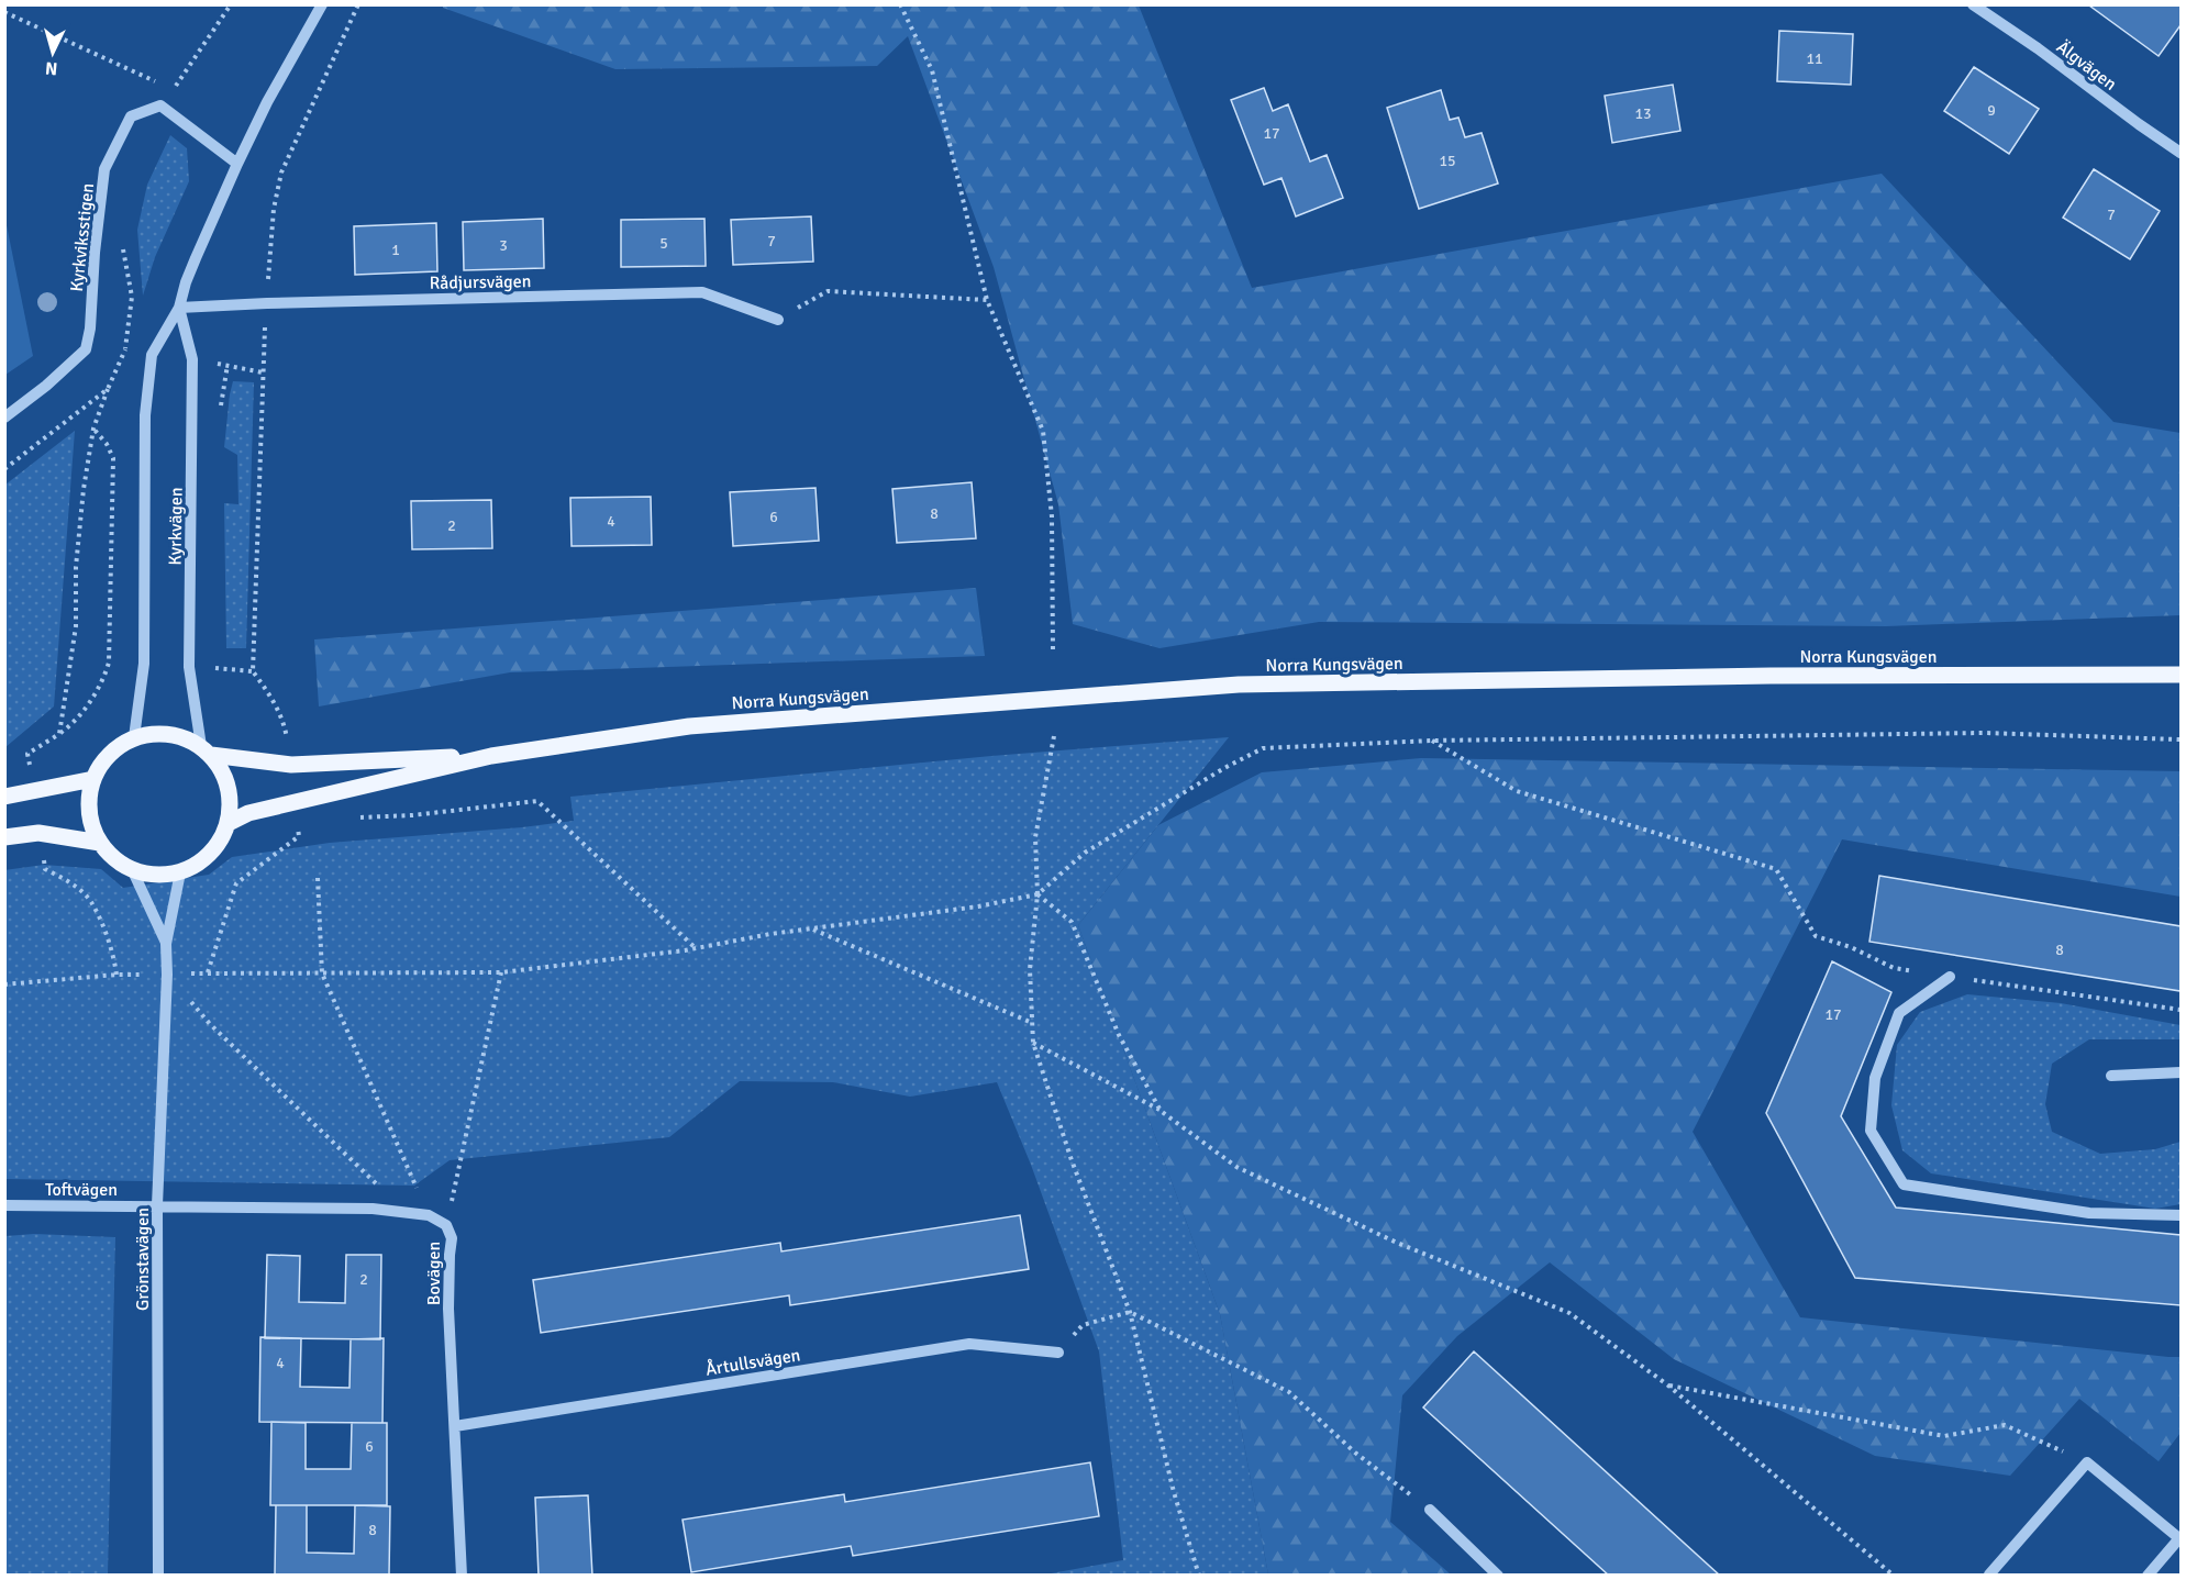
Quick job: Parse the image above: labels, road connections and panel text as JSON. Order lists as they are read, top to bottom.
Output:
{
  "streets": {
    "main road": ["Norra Kungsvägen"],
    "street": [
      "Älgvägen",
      "Kyrkviksstigen",
      "Rådjursvägen",
      "Kyrkvägen",
      "Toftvägen",
      "Grönstavägen",
      "Bovägen",
      "Årtullsvägen"
    ]
  },
  "crossings": [
    ["Rådjursvägen", "Kyrkvägen"],
    ["Kyrkvägen", "Norra Kungsvägen"],
    ["Kyrkvägen", "Grönstavägen"],
    ["Norra Kungsvägen", "Grönstavägen"],
    ["Toftvägen", "Grönstavägen"],
    ["Toftvägen", "Bovägen"],
    ["Grönstavägen", "Bovägen"],
    ["Bovägen", "Årtullsvägen"]
  ],
  "house_numbers": [
    "11",
    "9",
    "13",
    "17",
    "15",
    "7",
    "7",
    "5",
    "3",
    "1",
    "8",
    "6",
    "4",
    "2",
    "8",
    "17",
    "2",
    "4",
    "6",
    "8"
  ],
  "north": "bottom"
}
